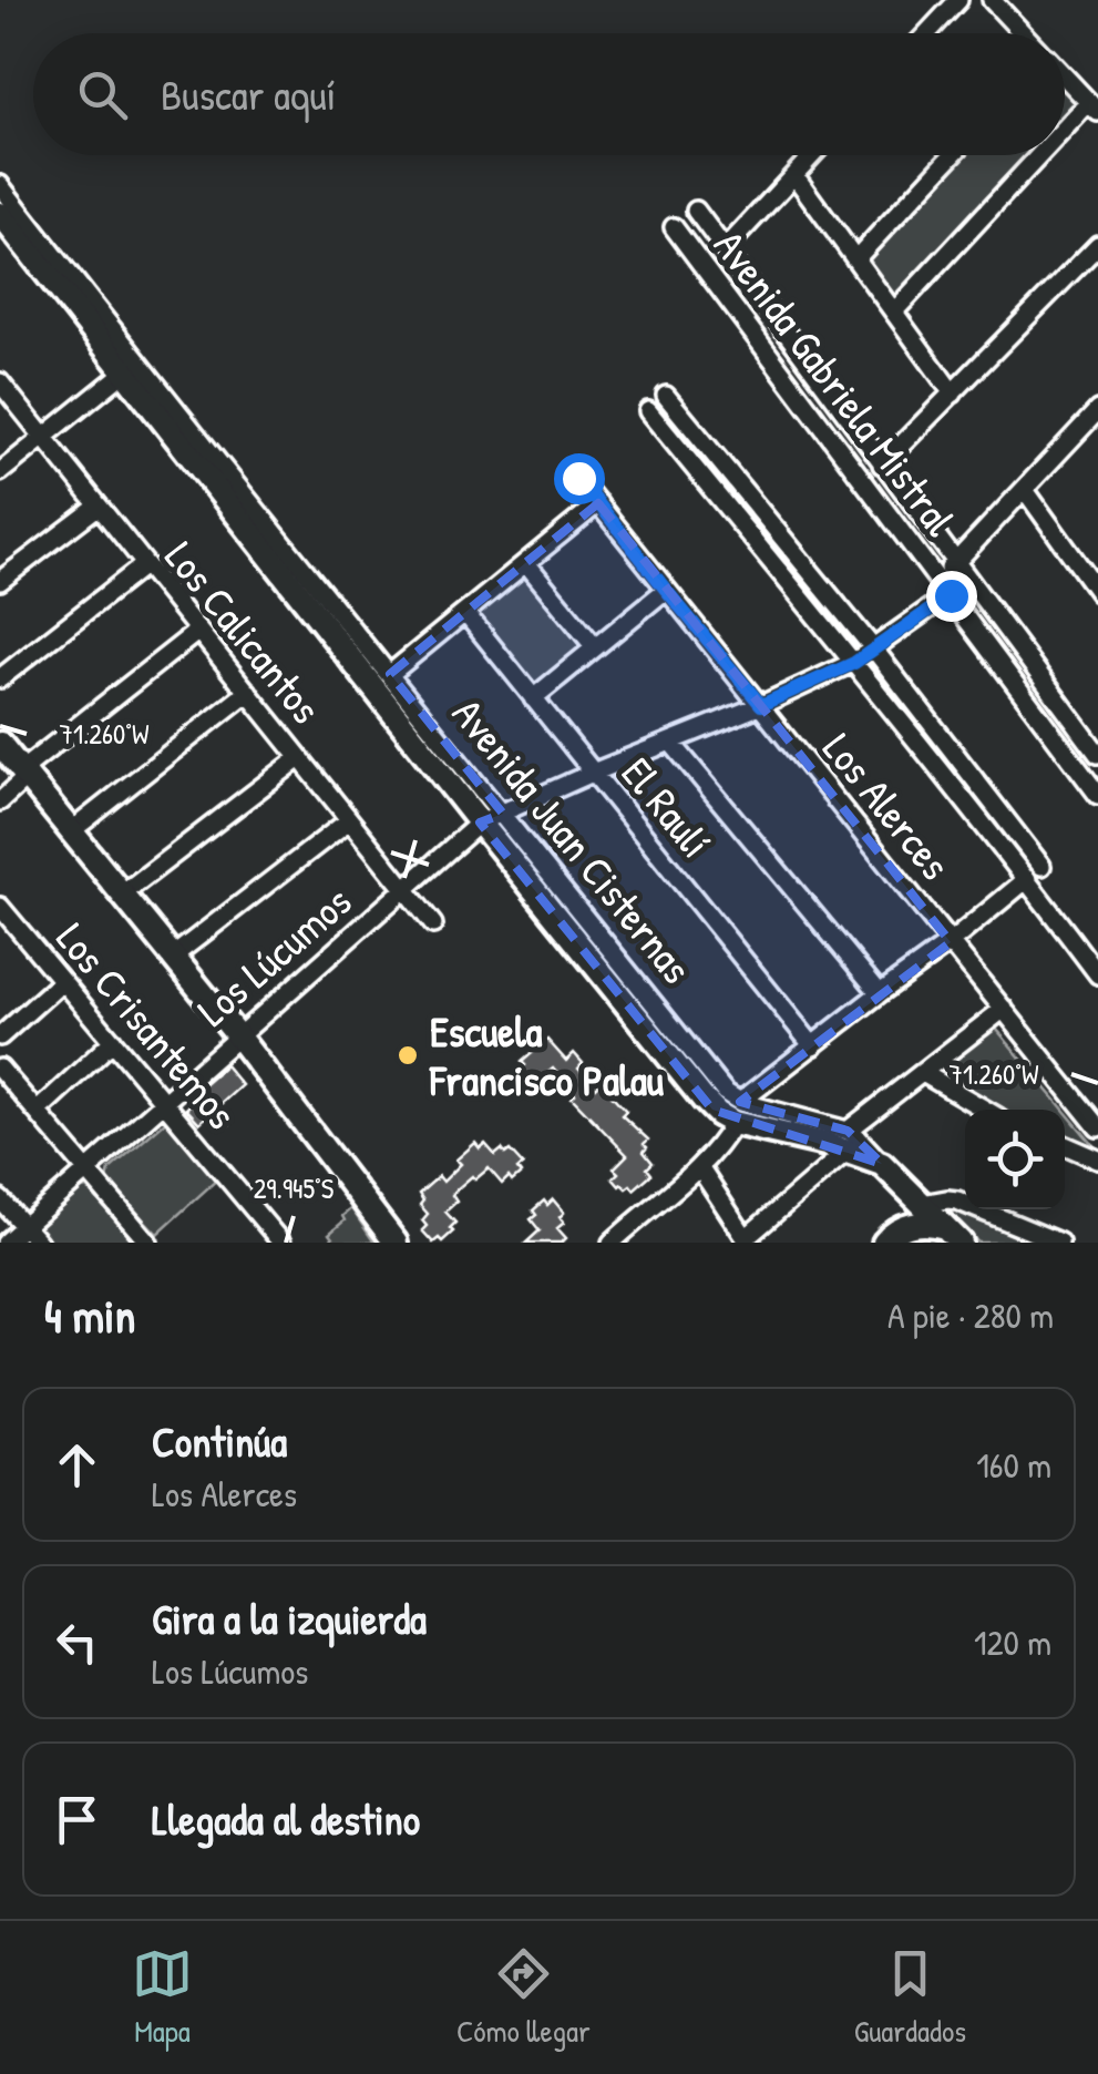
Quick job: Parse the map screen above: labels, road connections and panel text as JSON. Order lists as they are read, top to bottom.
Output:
{
  "streets": {
    "main road": ["Avenida Juan Cisternas"],
    "street": [
      "Avenida Gabriela Mistral",
      "Los Calicantos",
      "Los Alerces",
      "El Raulí",
      "Los Lúcumos",
      "Los Crisantemos"
    ]
  },
  "crossings": [
    ["Avenida Gabriela Mistral", "Los Lúcumos"],
    ["Los Calicantos", "Los Lúcumos"],
    ["Los Alerces", "Los Lúcumos"],
    ["El Raulí", "Los Lúcumos"],
    ["Avenida Juan Cisternas", "Los Lúcumos"],
    ["Los Lúcumos", "Los Crisantemos"]
  ],
  "places": ["Escuela Francisco Palau"],
  "page": {
    "search": "Buscar aquí",
    "heading": ["4 min", "A pie · 280 m"],
    "list": [
      ["Continúa", "Los Alerces", "160 m"],
      ["Gira a la izquierda", "Los Lúcumos", "120 m"],
      "Llegada al destino"
    ],
    "nav": ["Mapa", "Cómo llegar", "Guardados"]
  },
  "coordinates": ["71.260°W", "29.945°S"]
}
